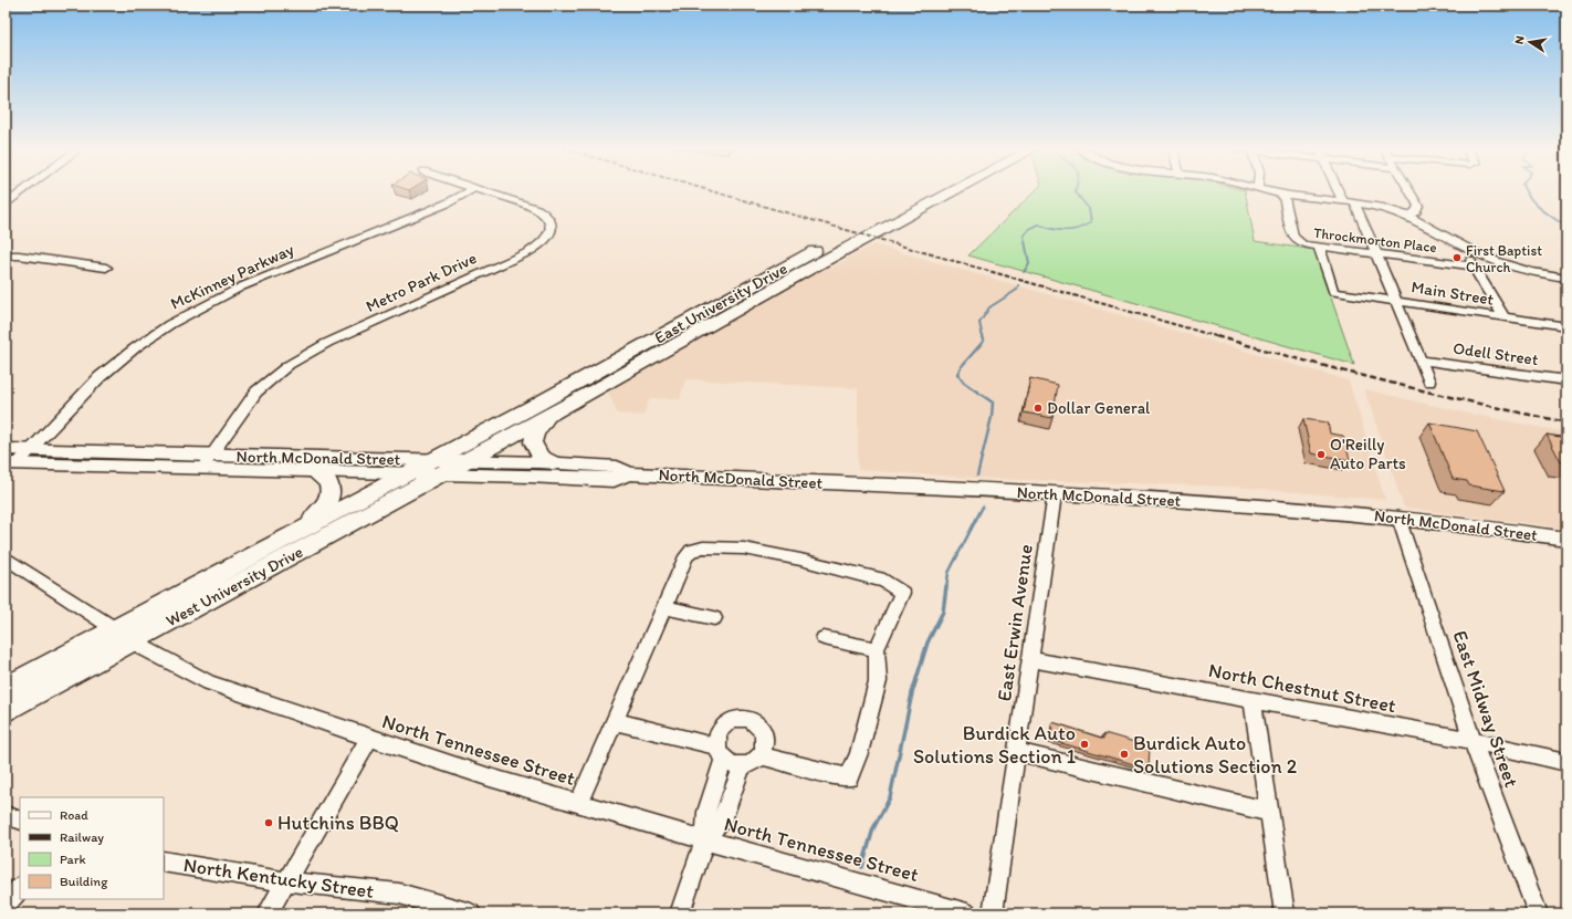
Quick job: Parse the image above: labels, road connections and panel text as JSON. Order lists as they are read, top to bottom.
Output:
{
  "streets": {
    "highway": ["East University Drive", "West University Drive"],
    "main road": ["North McDonald Street"],
    "street": [
      "Throckmorton Place",
      "McKinney Parkway",
      "Metro Park Drive",
      "Main Street",
      "Odell Street",
      "East Erwin Avenue",
      "North Chestnut Street",
      "East Midway Street",
      "North Tennessee Street",
      "North Kentucky Street"
    ]
  },
  "crossings": [
    ["Throckmorton Place", "Main Street"],
    ["McKinney Parkway", "North McDonald Street"],
    ["Metro Park Drive", "North McDonald Street"],
    ["East University Drive", "North McDonald Street"],
    ["East University Drive", "West University Drive"],
    ["North McDonald Street", "West University Drive"],
    ["North McDonald Street", "East Erwin Avenue"],
    ["North McDonald Street", "East Midway Street"],
    ["West University Drive", "North Tennessee Street"],
    ["East Erwin Avenue", "North Chestnut Street"],
    ["North Chestnut Street", "East Midway Street"]
  ],
  "places": [
    "First Baptist Church",
    "Dollar General",
    "O'Reilly Auto Parts",
    "Burdick Auto Solutions Section 1",
    "Burdick Auto Solutions Section 2",
    "Hutchins BBQ"
  ],
  "legend": [
    "Road",
    "Railway",
    "Park",
    "Building"
  ],
  "north": "left"
}
